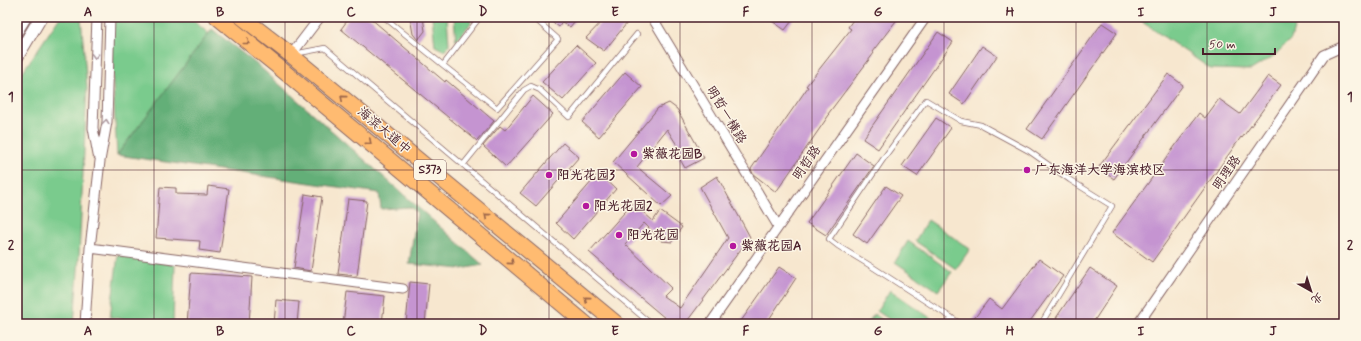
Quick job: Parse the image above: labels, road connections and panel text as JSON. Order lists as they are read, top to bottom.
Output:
{
  "streets": {
    "main road": ["海滨大道中", "S373"],
    "street": ["明哲一横路", "明哲路", "明理路"]
  },
  "crossings": [
    ["明哲一横路", "明哲路"]
  ],
  "places": [
    "紫薇花园B",
    "广东海洋大学海滨校区",
    "阳光花园3",
    "阳光花园2",
    "阳光花园",
    "紫薇花园A"
  ],
  "scale_bar": "50 m",
  "north": "bottom right",
  "grid": {
    "columns": [
      "A",
      "B",
      "C",
      "D",
      "E",
      "F",
      "G",
      "H",
      "I",
      "J"
    ],
    "rows": ["1", "2"]
  }
}
